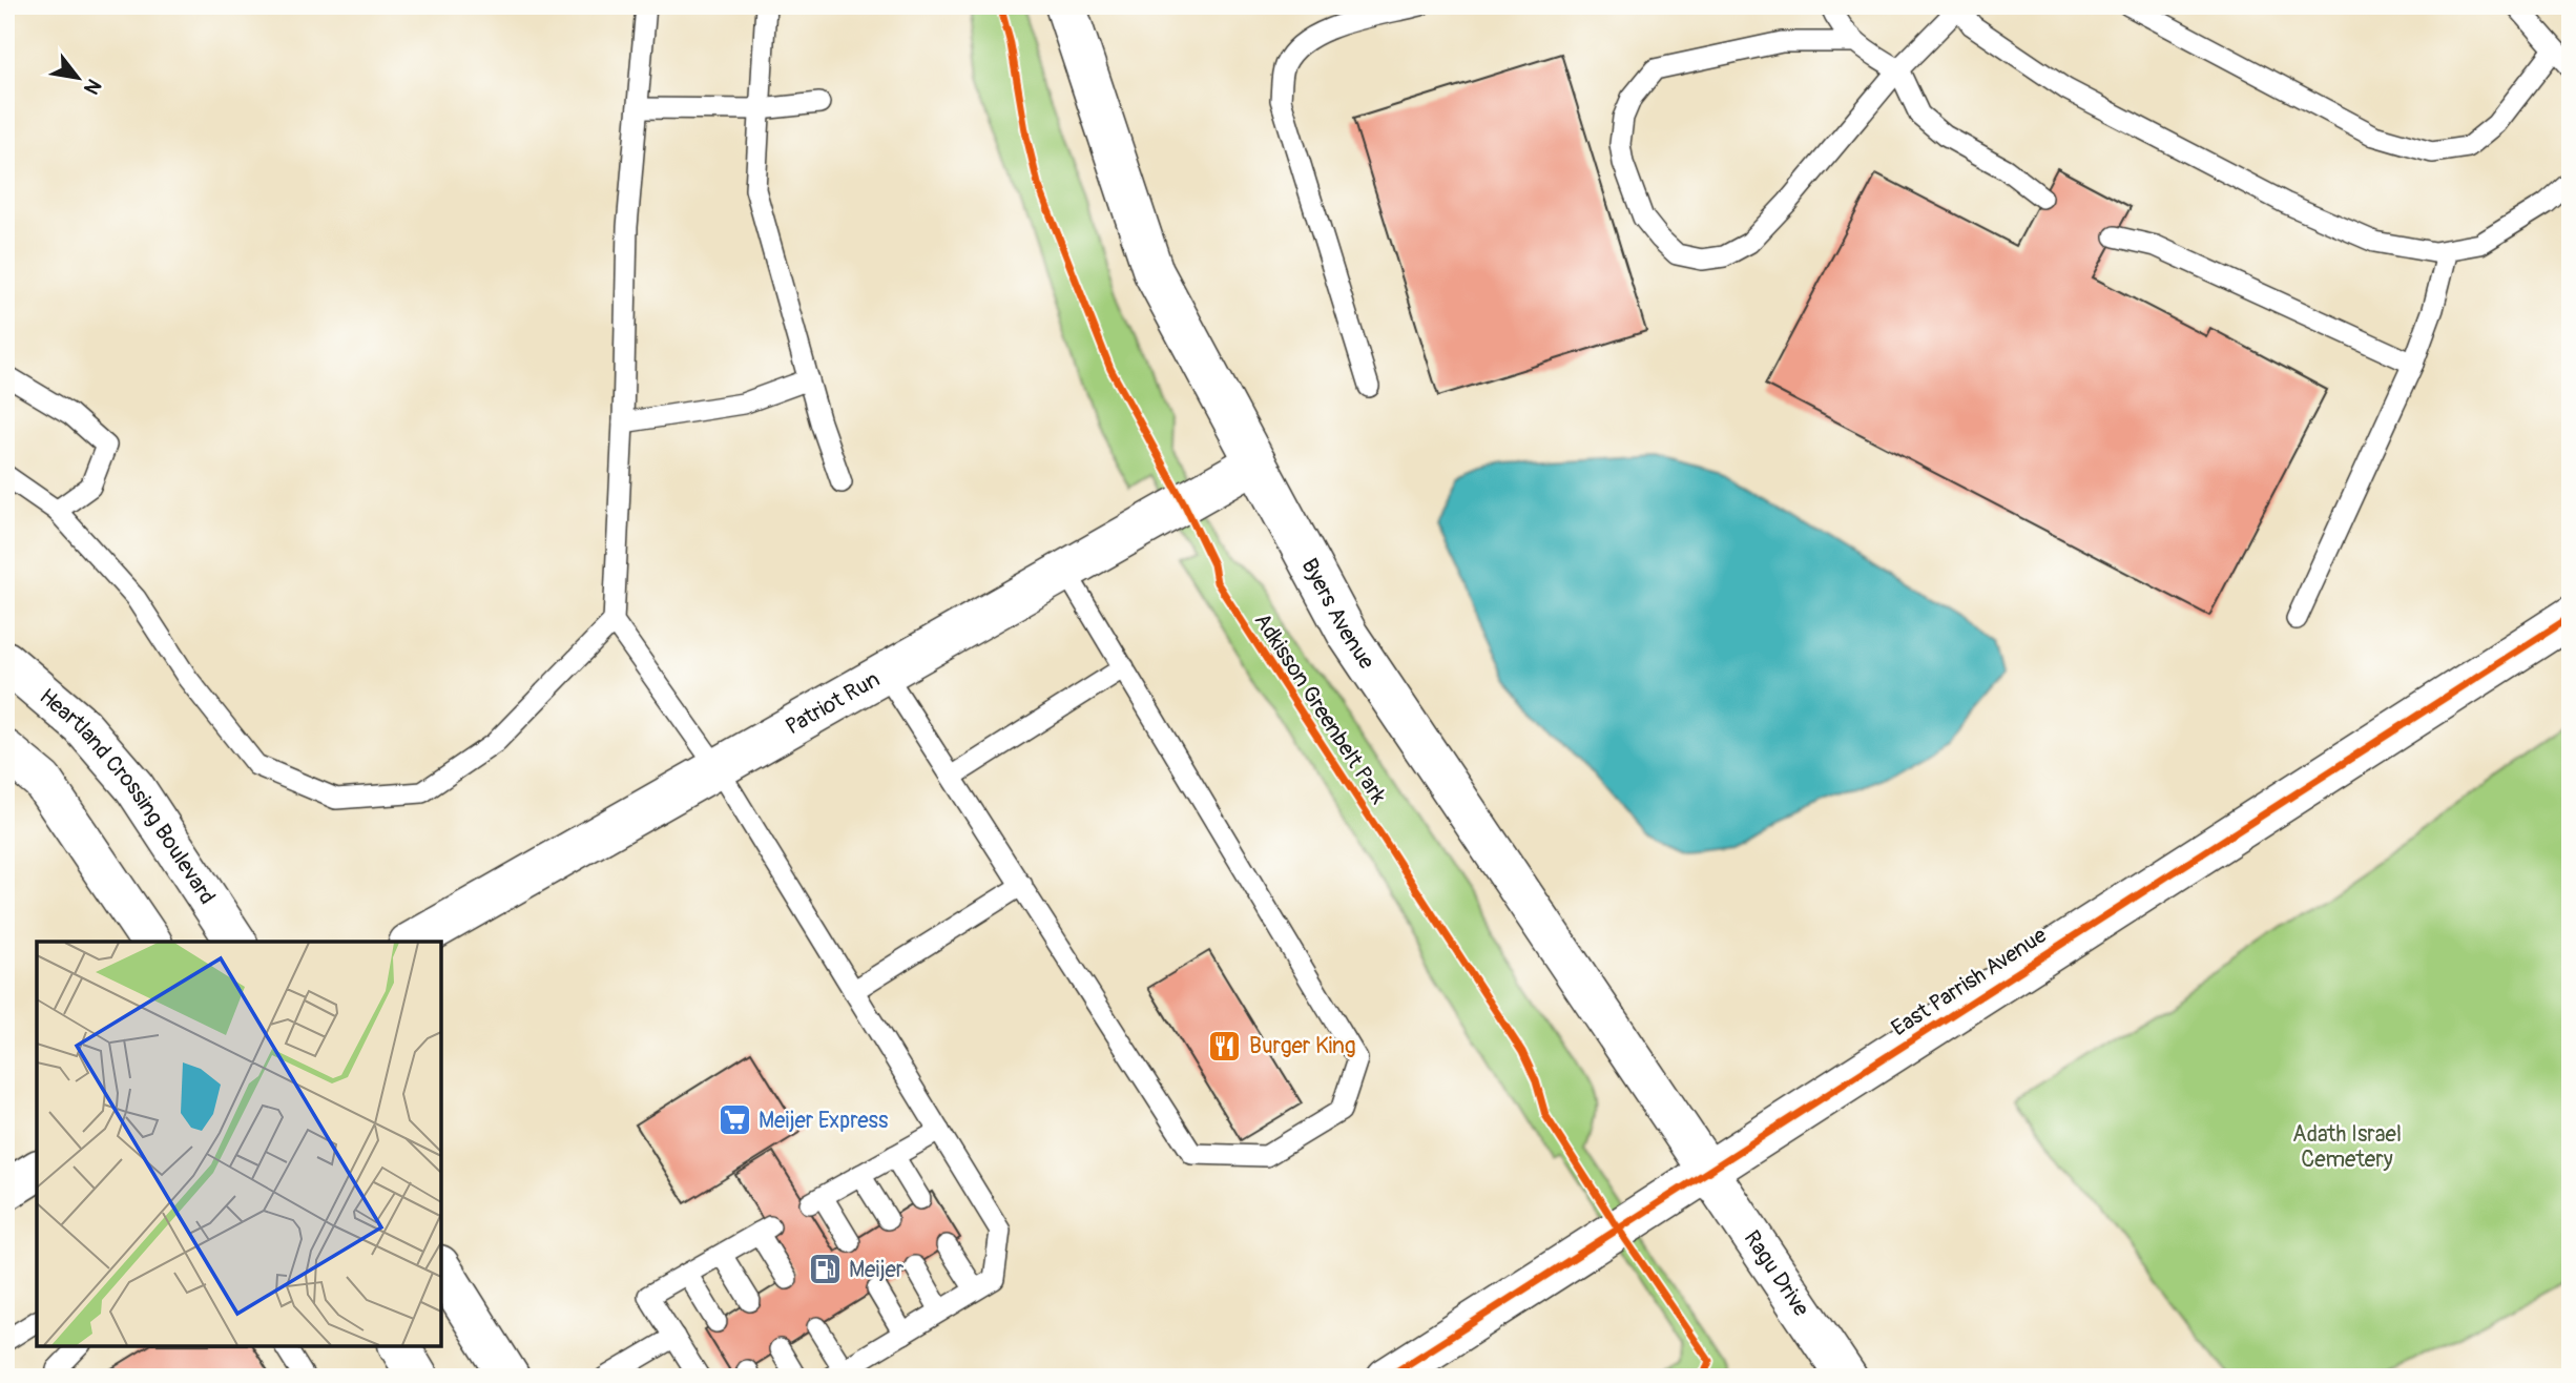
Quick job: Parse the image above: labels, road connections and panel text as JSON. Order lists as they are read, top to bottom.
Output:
{
  "streets": {
    "street": [
      "Byers Avenue",
      "Patriot Run",
      "Heartland Crossing Boulevard",
      "East Parrish Avenue",
      "Ragu Drive"
    ],
    "cycle path": ["Adkisson Greenbelt Park"]
  },
  "crossings": [
    ["Byers Avenue", "Patriot Run"],
    ["Byers Avenue", "East Parrish Avenue"],
    ["Byers Avenue", "Ragu Drive"],
    ["East Parrish Avenue", "Ragu Drive"]
  ],
  "parks": ["Adath Israel Cemetery"],
  "places": {
    "restaurant": ["Burger King"],
    "supermarket": ["Meijer Express"],
    "fuel station": ["Meijer"]
  },
  "north": "bottom right"
}
